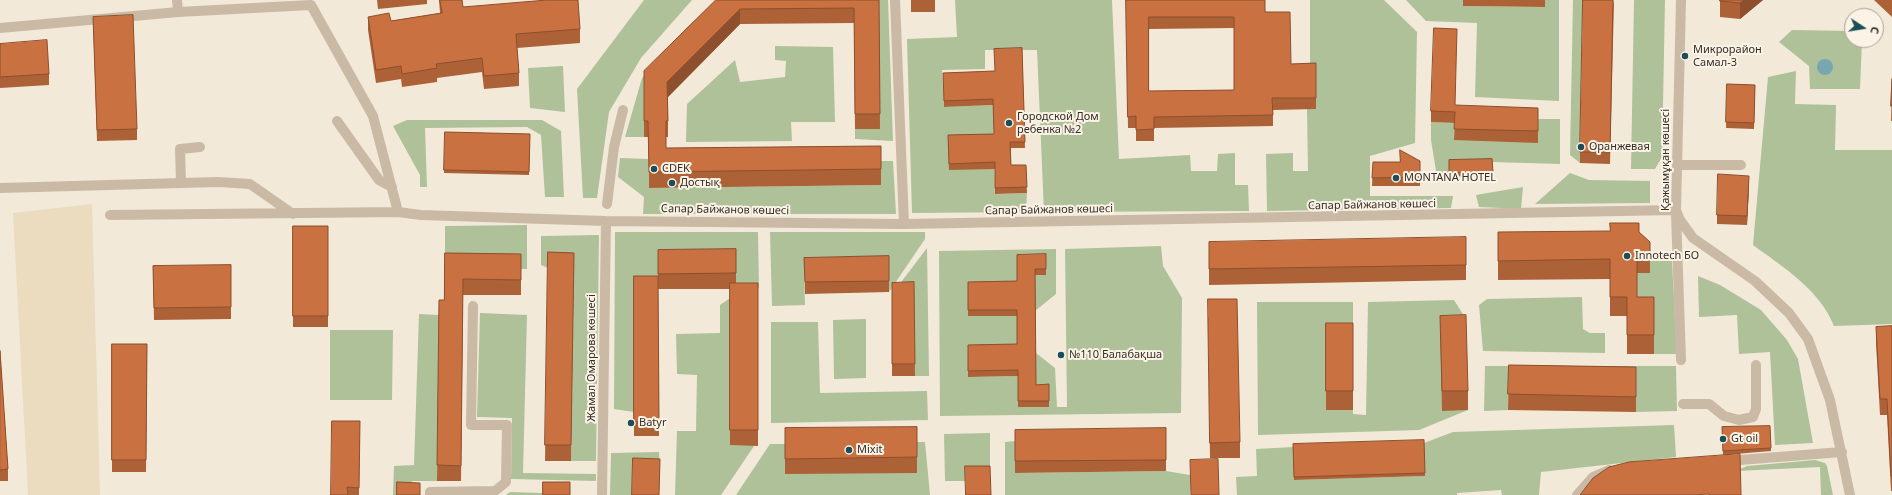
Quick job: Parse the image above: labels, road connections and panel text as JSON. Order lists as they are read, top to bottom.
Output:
{
  "streets": {
    "street": ["Қажымұқан көшесі", "Сапар Байжанов көшесі", "Жамал Омарова көшесі"]
  },
  "crossings": [
    ["Қажымұқан көшесі", "Сапар Байжанов көшесі"],
    ["Сапар Байжанов көшесі", "Жамал Омарова көшесі"]
  ],
  "places": [
    "Микрорайон Самал-3",
    "Городской Дом ребенка №2",
    "Оранжевая",
    "CDEK",
    "MONTANA HOTEL",
    "Достық",
    "Innotech БО",
    "№110 Балабақша",
    "Batyr",
    "Gt oil",
    "Mixit"
  ],
  "north": "right"
}
